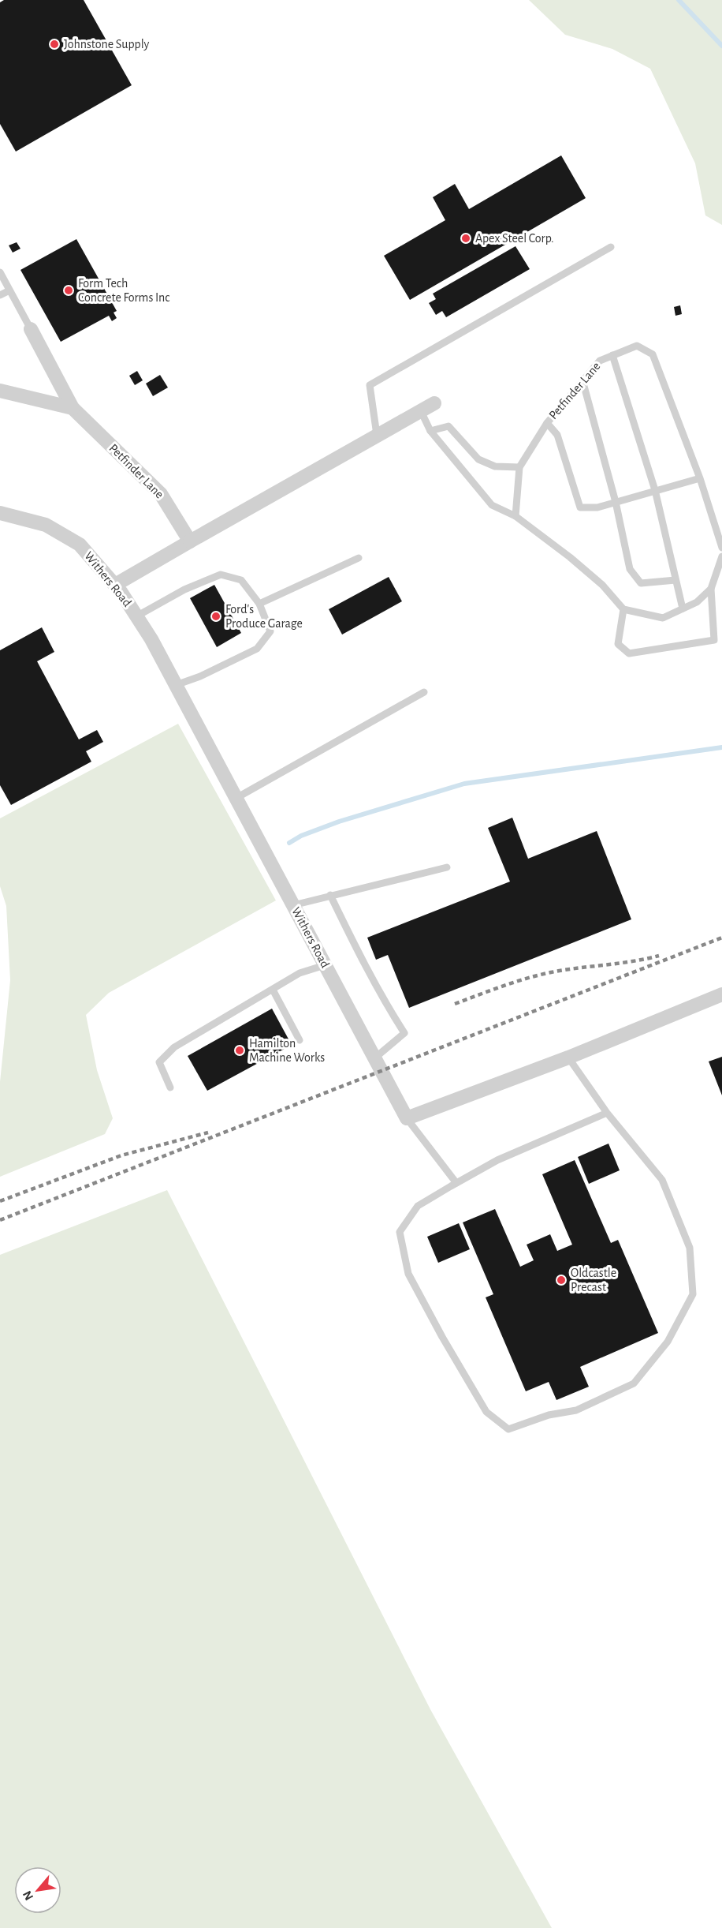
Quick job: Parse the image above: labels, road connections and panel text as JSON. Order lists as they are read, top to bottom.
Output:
{
  "streets": {
    "street": ["Petfinder Lane", "Withers Road"]
  },
  "places": [
    "Johnstone Supply",
    "Apex Steel Corp.",
    "Form Tech Concrete Forms Inc",
    "Ford's Produce Garage",
    "Hamilton Machine Works",
    "Oldcastle Precast"
  ],
  "north": "bottom left"
}
